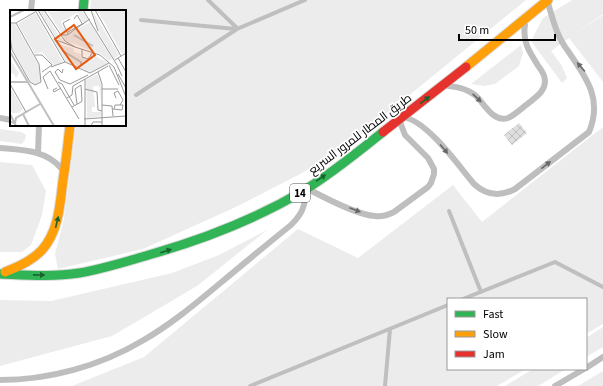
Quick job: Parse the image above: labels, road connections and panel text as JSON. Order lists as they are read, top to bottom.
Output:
{
  "streets": {
    "main road": ["طريق المطار للمرور السريع", "14"]
  },
  "one_way": ["طريق المطار للمرور السريع"],
  "legend": ["Fast", "Slow", "Jam"],
  "scale_bar": "50 m"
}
